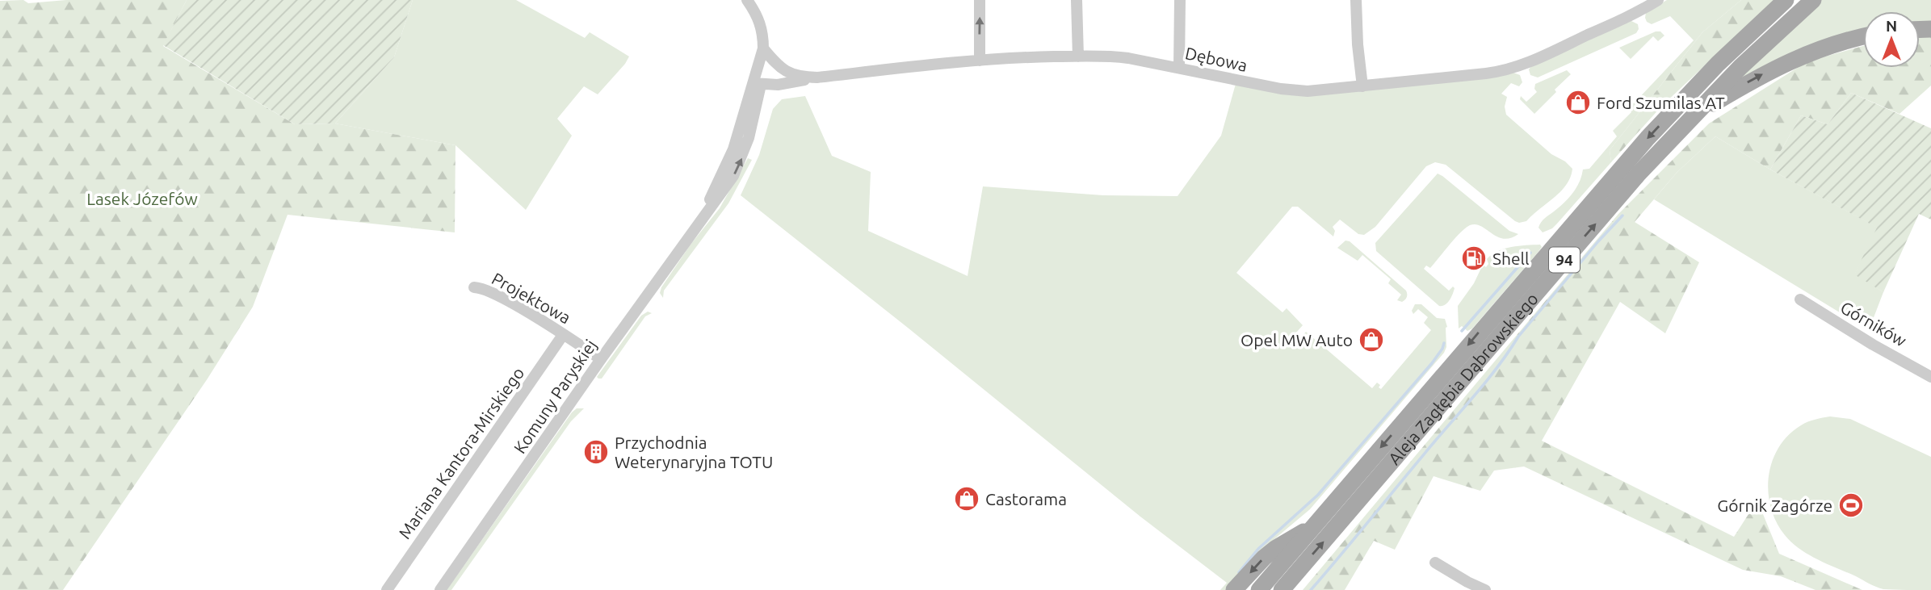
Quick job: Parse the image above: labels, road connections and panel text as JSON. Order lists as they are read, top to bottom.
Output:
{
  "streets": {
    "main road": ["94", "Aleja Zagłębia Dąbrowskiego"],
    "street": [
      "Dębowa",
      "Projektowa",
      "Górników",
      "Komuny Paryskiej",
      "Mariana Kantora-Mirskiego"
    ]
  },
  "crossings": [
    ["Dębowa", "Komuny Paryskiej"],
    ["Projektowa", "Komuny Paryskiej"],
    ["Projektowa", "Mariana Kantora-Mirskiego"]
  ],
  "parks": ["Lasek Józefów"],
  "places": {
    "shop": ["Ford Szumilas AT", "Opel MW Auto", "Castorama"],
    "fuel station": ["Shell"],
    "building": ["Przychodnia Weterynaryjna TOTU"],
    "sports": ["Górnik Zagórze"]
  },
  "north": "top"
}
